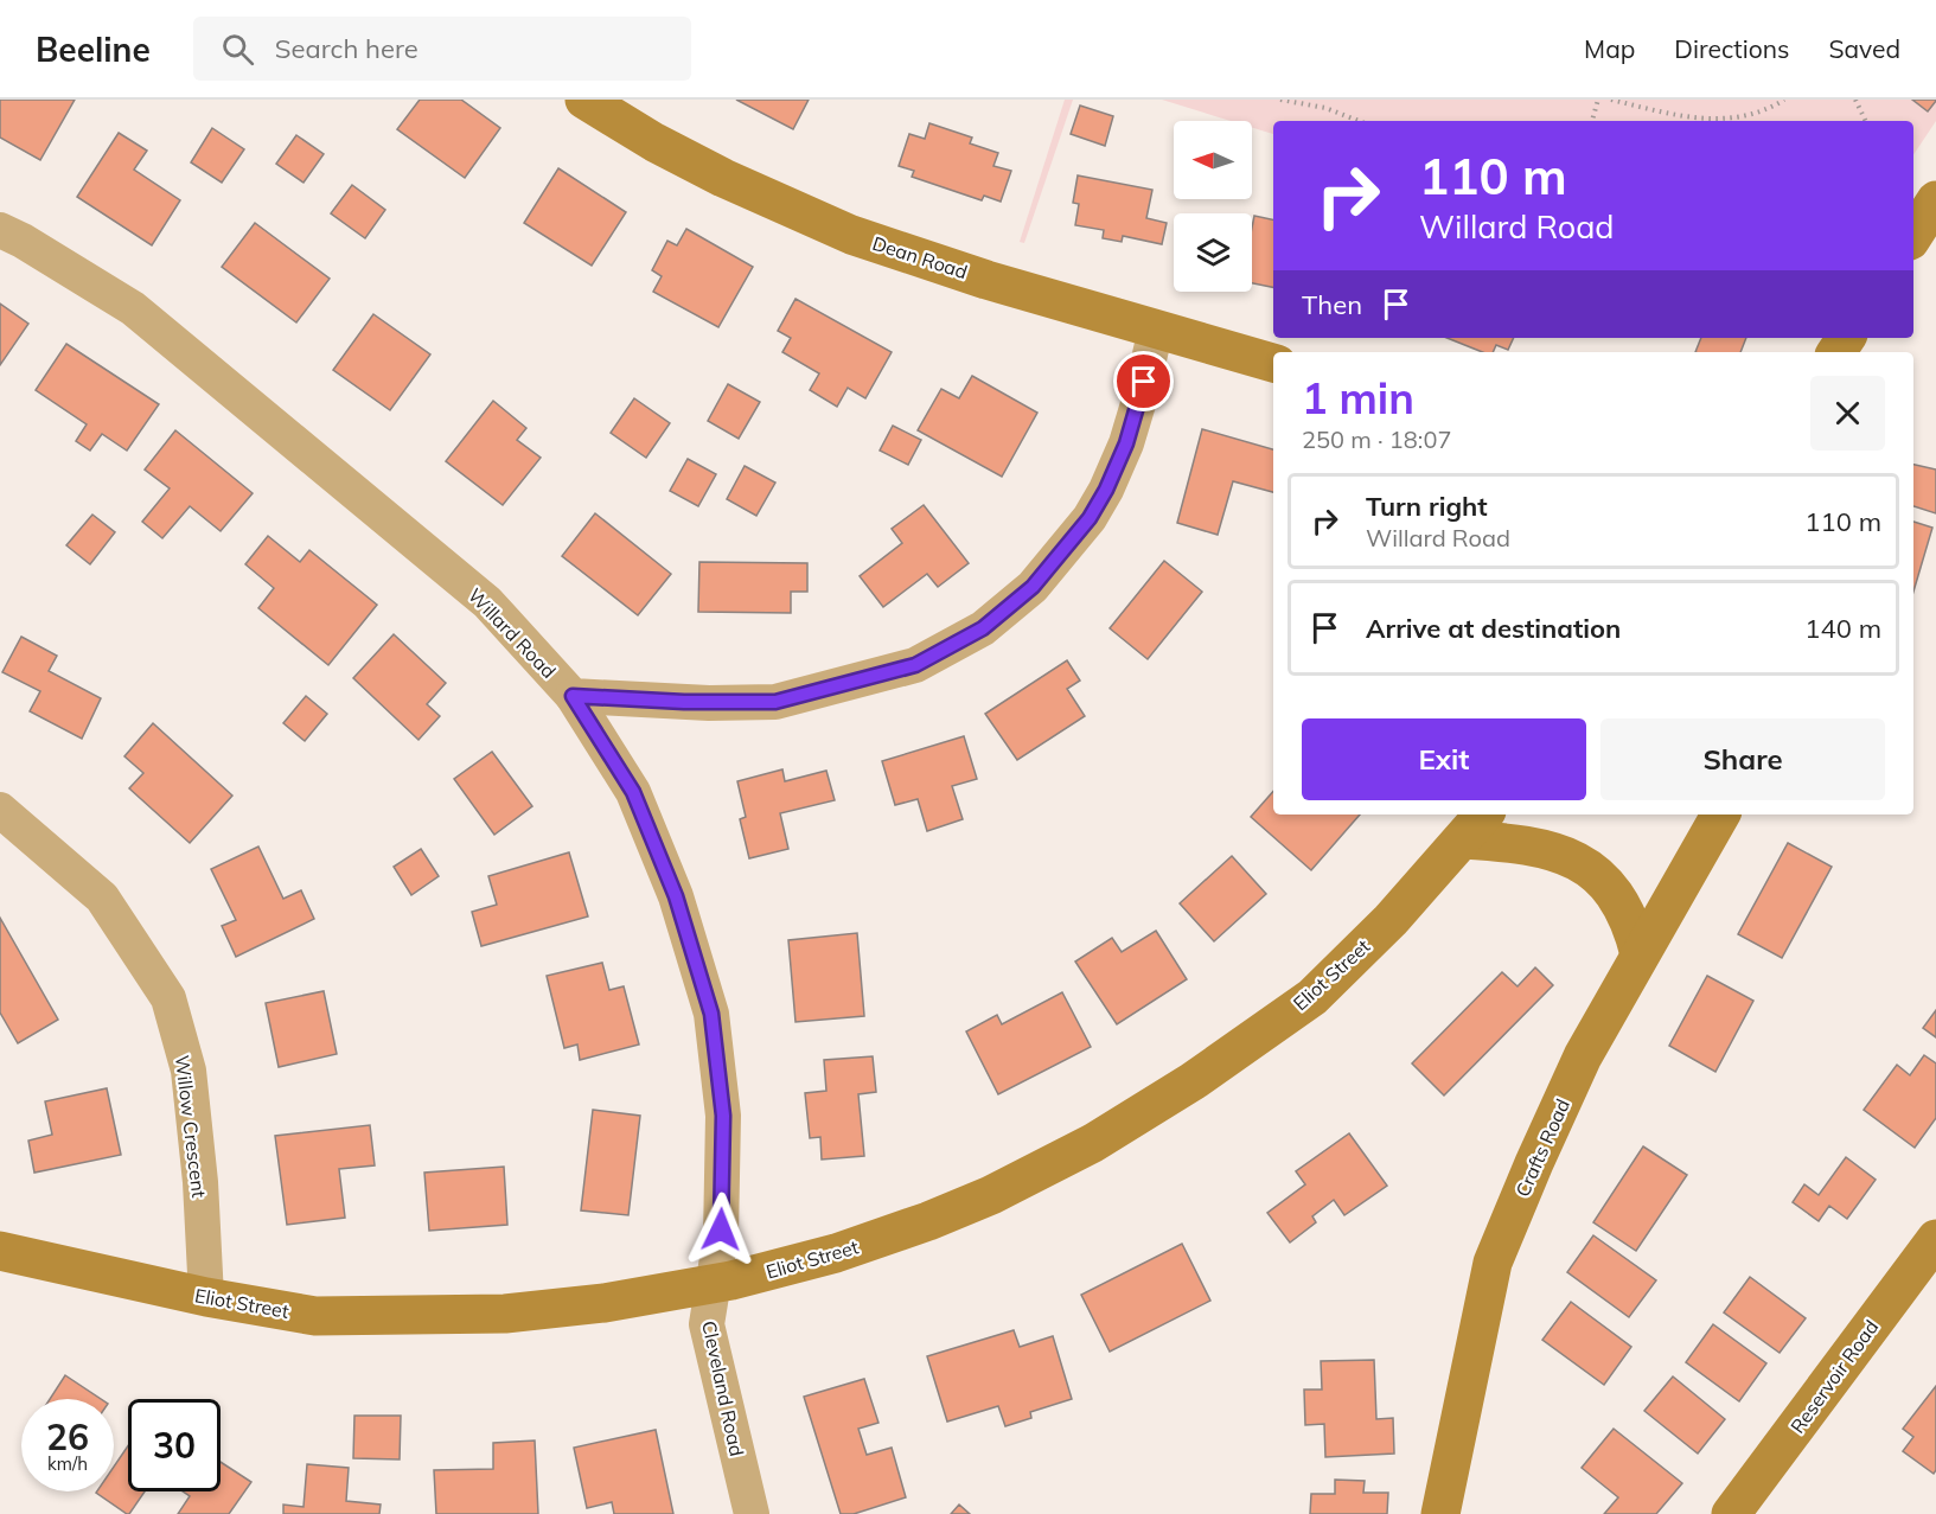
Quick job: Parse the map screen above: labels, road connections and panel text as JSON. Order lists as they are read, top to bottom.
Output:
{
  "streets": {
    "street": [
      "Dean Road",
      "Willard Road",
      "Eliot Street",
      "Willow Crescent",
      "Crafts Road",
      "Reservoir Road",
      "Cleveland Road"
    ]
  },
  "crossings": [
    ["Dean Road", "Willard Road"],
    ["Willard Road", "Cleveland Road"],
    ["Eliot Street", "Willow Crescent"],
    ["Eliot Street", "Cleveland Road"]
  ],
  "north": "left",
  "page": {
    "header": "Beeline",
    "search": "Search here",
    "nav": ["Map", "Directions", "Saved"],
    "turn": ["110 m", "Willard Road"],
    "then": "Then",
    "heading": ["1 min", "250 m · 18:07"],
    "list": [
      {
        "name": "Turn right",
        "note": "Willard Road",
        "value": "110 m"
      },
      {
        "name": "Arrive at destination",
        "value": "140 m"
      }
    ],
    "buttons": ["Exit", "Share"],
    "speed": "26 km/h",
    "limit": "30"
  }
}
